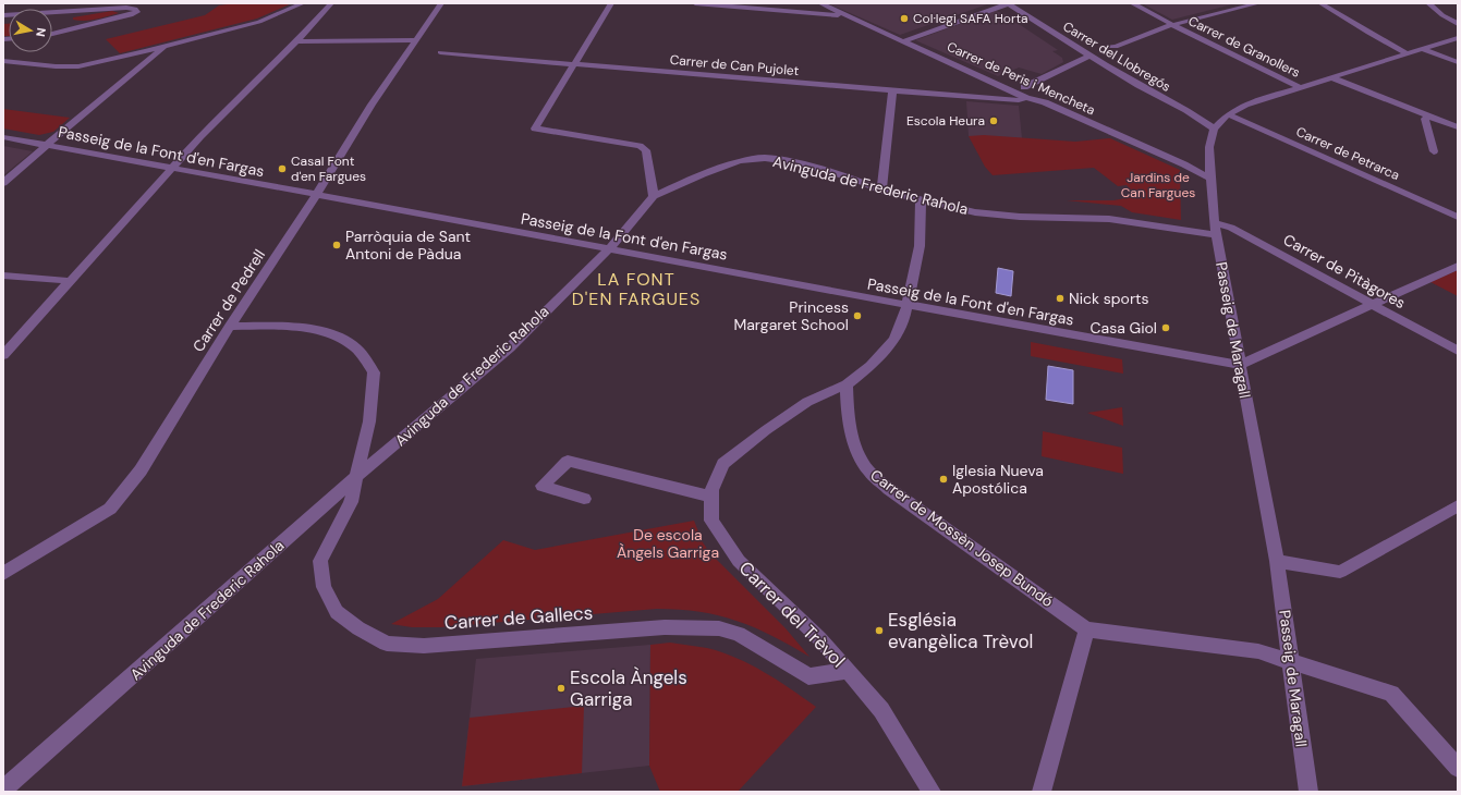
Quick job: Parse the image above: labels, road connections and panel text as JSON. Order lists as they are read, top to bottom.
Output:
{
  "streets": {
    "street": [
      "Carrer de Granollers",
      "Carrer del Llobregós",
      "Carrer de Can Pujolet",
      "Carrer de Peris i Mencheta",
      "Passeig de la Font d'en Fargas",
      "Carrer de Petrarca",
      "Avinguda de Frederic Rahola",
      "Carrer de Pitàgores",
      "Carrer de Pedrell",
      "Passeig de Maragall",
      "Carrer de Mossèn Josep Bundó",
      "Carrer del Trèvol",
      "Carrer de Gallecs"
    ]
  },
  "crossings": [
    ["Carrer del Llobregós", "Passeig de Maragall"],
    ["Carrer de Can Pujolet", "Carrer de Peris i Mencheta"],
    ["Carrer de Peris i Mencheta", "Passeig de Maragall"],
    ["Passeig de la Font d'en Fargas", "Avinguda de Frederic Rahola"],
    ["Passeig de la Font d'en Fargas", "Carrer de Pedrell"],
    ["Passeig de la Font d'en Fargas", "Passeig de Maragall"],
    ["Avinguda de Frederic Rahola", "Passeig de Maragall"],
    ["Avinguda de Frederic Rahola", "Carrer de Gallecs"],
    ["Carrer de Pitàgores", "Passeig de Maragall"],
    ["Carrer de Pedrell", "Carrer de Gallecs"],
    ["Passeig de Maragall", "Carrer de Mossèn Josep Bundó"],
    ["Carrer de Mossèn Josep Bundó", "Carrer del Trèvol"],
    ["Carrer del Trèvol", "Carrer de Gallecs"]
  ],
  "districts": ["LA FONT D'EN FARGUES"],
  "parks": ["Jardins de Can Fargues", "De escola Àngels Garriga"],
  "places": [
    "Col·legi SAFA Horta",
    "Escola Heura",
    "Casal Font d'en Fargues",
    "Parròquia de Sant Antoni de Pàdua",
    "Nick sports",
    "Princess Margaret School",
    "Casa Giol",
    "Iglesia Nueva Apostólica",
    "Església evangèlica Trèvol",
    "Escola Àngels Garriga"
  ],
  "north": "right"
}
